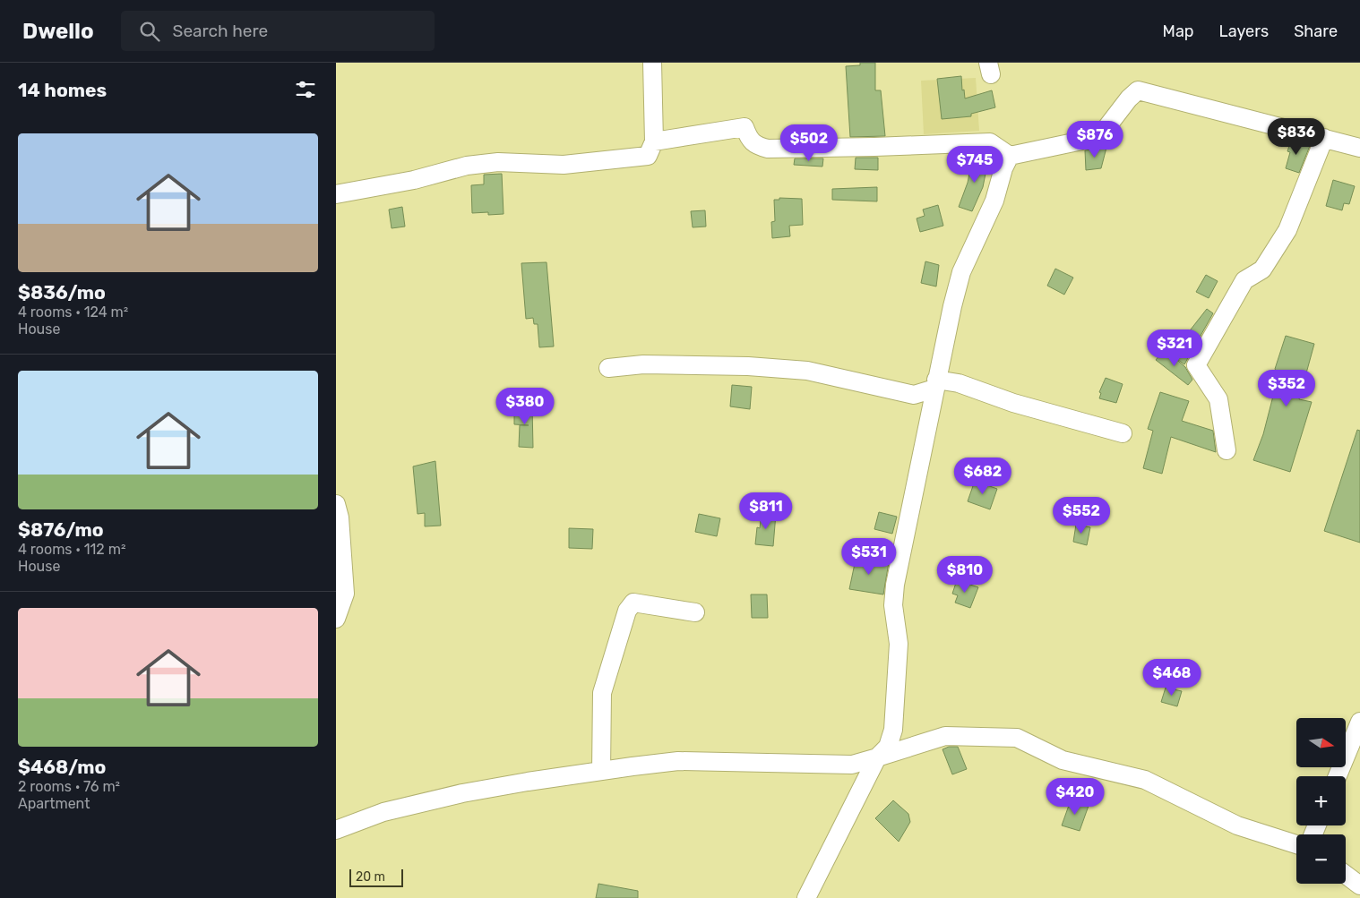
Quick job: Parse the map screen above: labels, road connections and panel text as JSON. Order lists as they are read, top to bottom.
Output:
{
  "scale_bar": "20 m",
  "north": "right",
  "page": {
    "header": "Dwello",
    "search": "Search here",
    "nav": ["Map", "Layers", "Share"],
    "heading": "14 homes",
    "list": [
      {
        "name": "$836/mo",
        "note": "4 rooms · 124 m² · House"
      },
      {
        "name": "$876/mo",
        "note": "4 rooms · 112 m² · House"
      },
      {
        "name": "$468/mo",
        "note": "2 rooms · 76 m² · Apartment"
      }
    ],
    "price": [
      "$836",
      "$876",
      "$502",
      "$745",
      "$321",
      "$352",
      "$380",
      "$682",
      "$811",
      "$552",
      "$531",
      "$810",
      "$468",
      "$420"
    ],
    "map_buttons": ["+", "−"],
    "scale": "20 m"
  }
}
